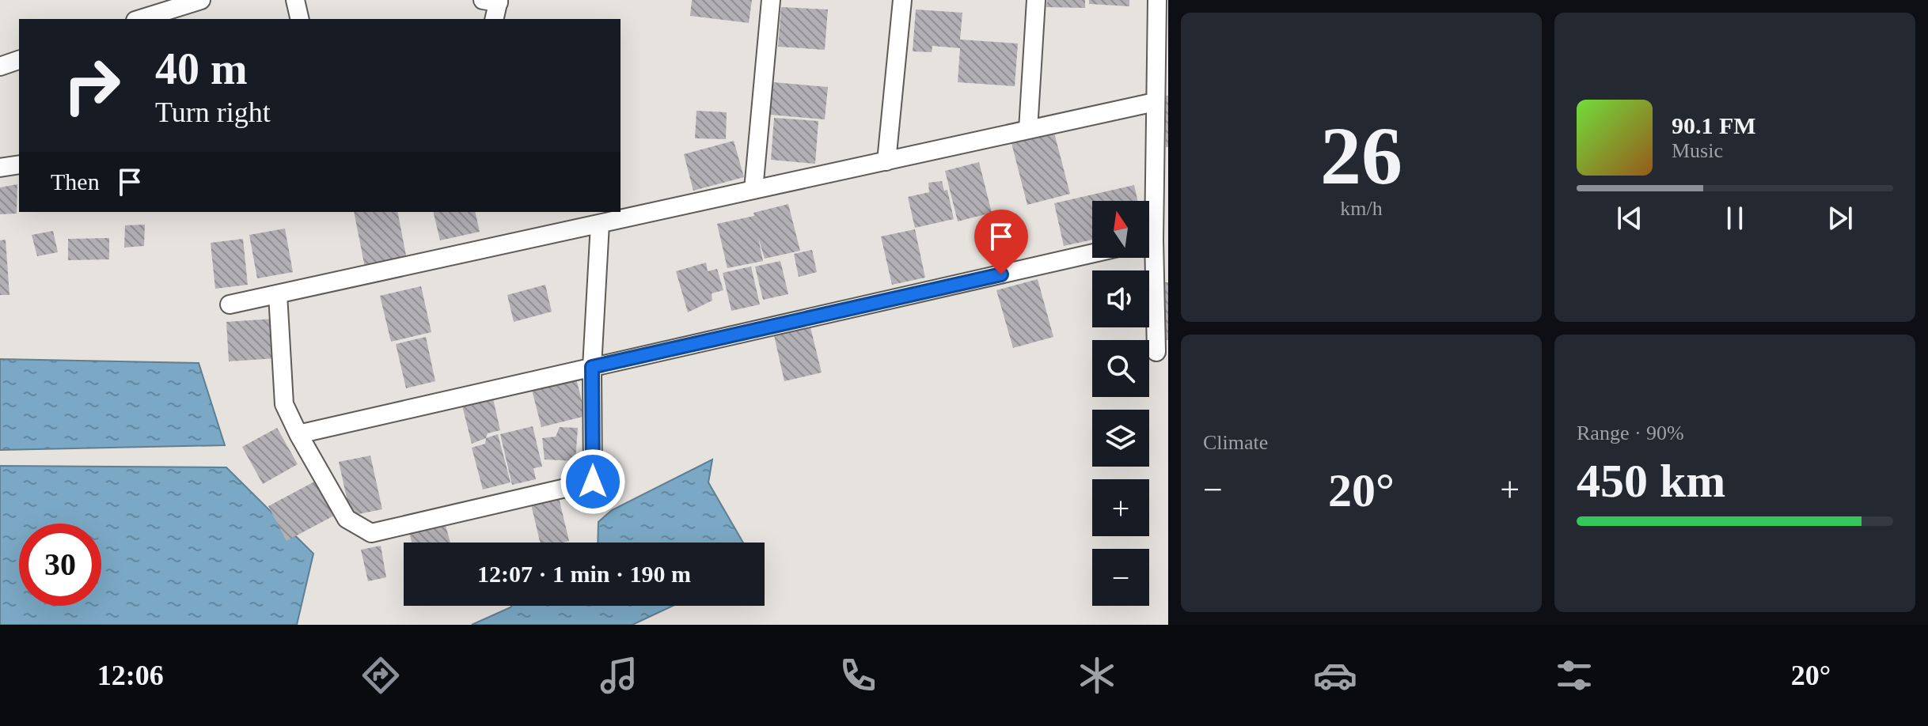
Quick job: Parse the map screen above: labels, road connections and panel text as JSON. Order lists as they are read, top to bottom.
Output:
{
  "north": "top",
  "page": {
    "tile": [
      ["26", "km/h"],
      "Climate",
      ["Range · 90%", "450 km"]
    ],
    "turn": ["40 m", "Turn right"],
    "song": ["90.1 FM", "Music"],
    "then": "Then",
    "map_buttons": ["+", "−"],
    "heat": ["−", "20°", "+"],
    "limit": "30",
    "trip": "12:07 · 1 min · 190 m",
    "tabs": ["12:06", "20°"]
  }
}
